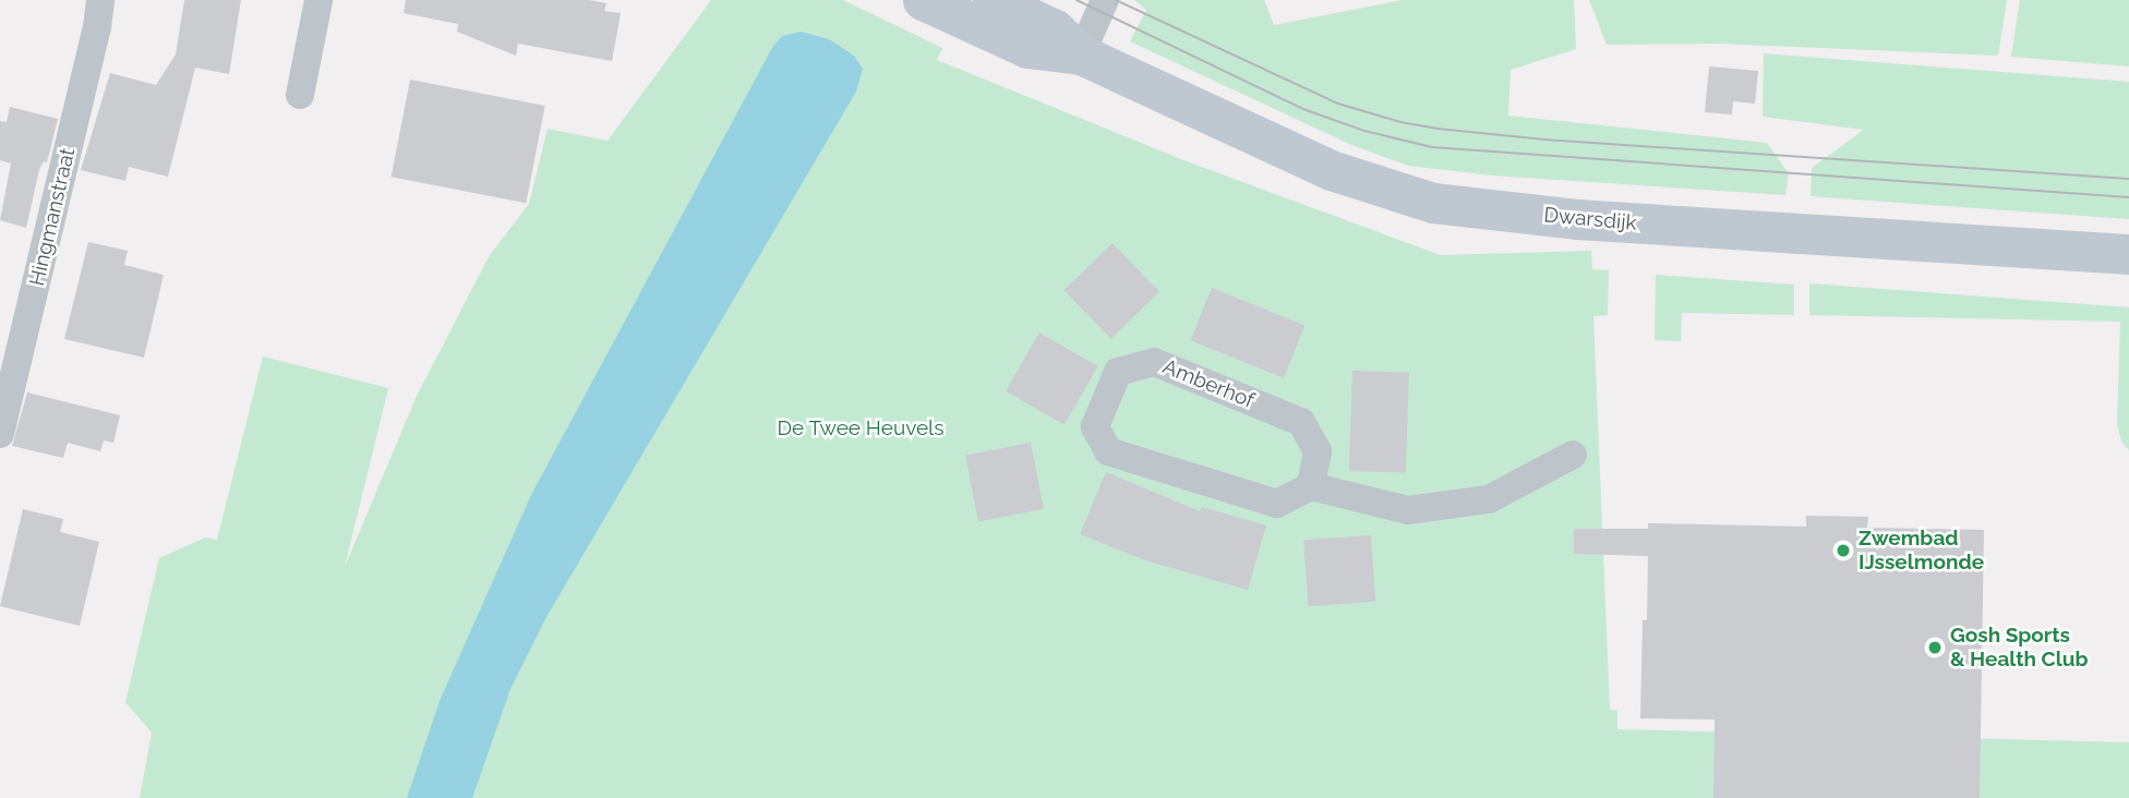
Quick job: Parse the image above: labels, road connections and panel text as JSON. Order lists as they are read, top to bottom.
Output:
{
  "streets": {
    "street": ["Hingmanstraat", "Dwarsdijk", "Amberhof"]
  },
  "parks": ["De Twee Heuvels"],
  "places": ["Zwembad IJsselmonde", "Gosh Sports & Health Club"]
}
